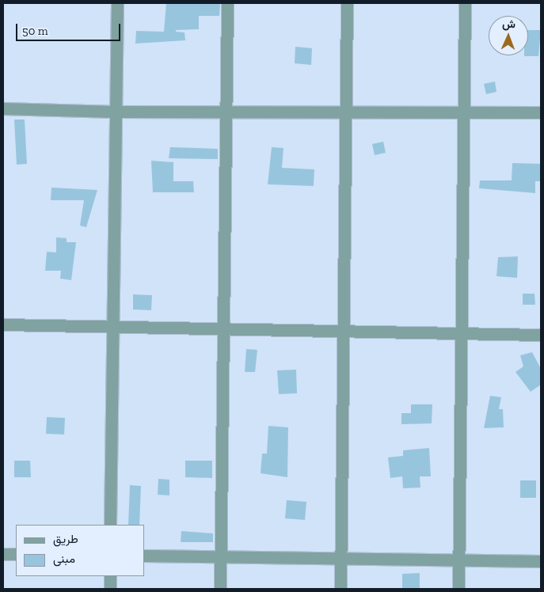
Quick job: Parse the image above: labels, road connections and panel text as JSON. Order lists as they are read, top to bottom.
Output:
{
  "legend": ["طريق", "مبنى"],
  "scale_bar": "50 m",
  "north": "top"
}
